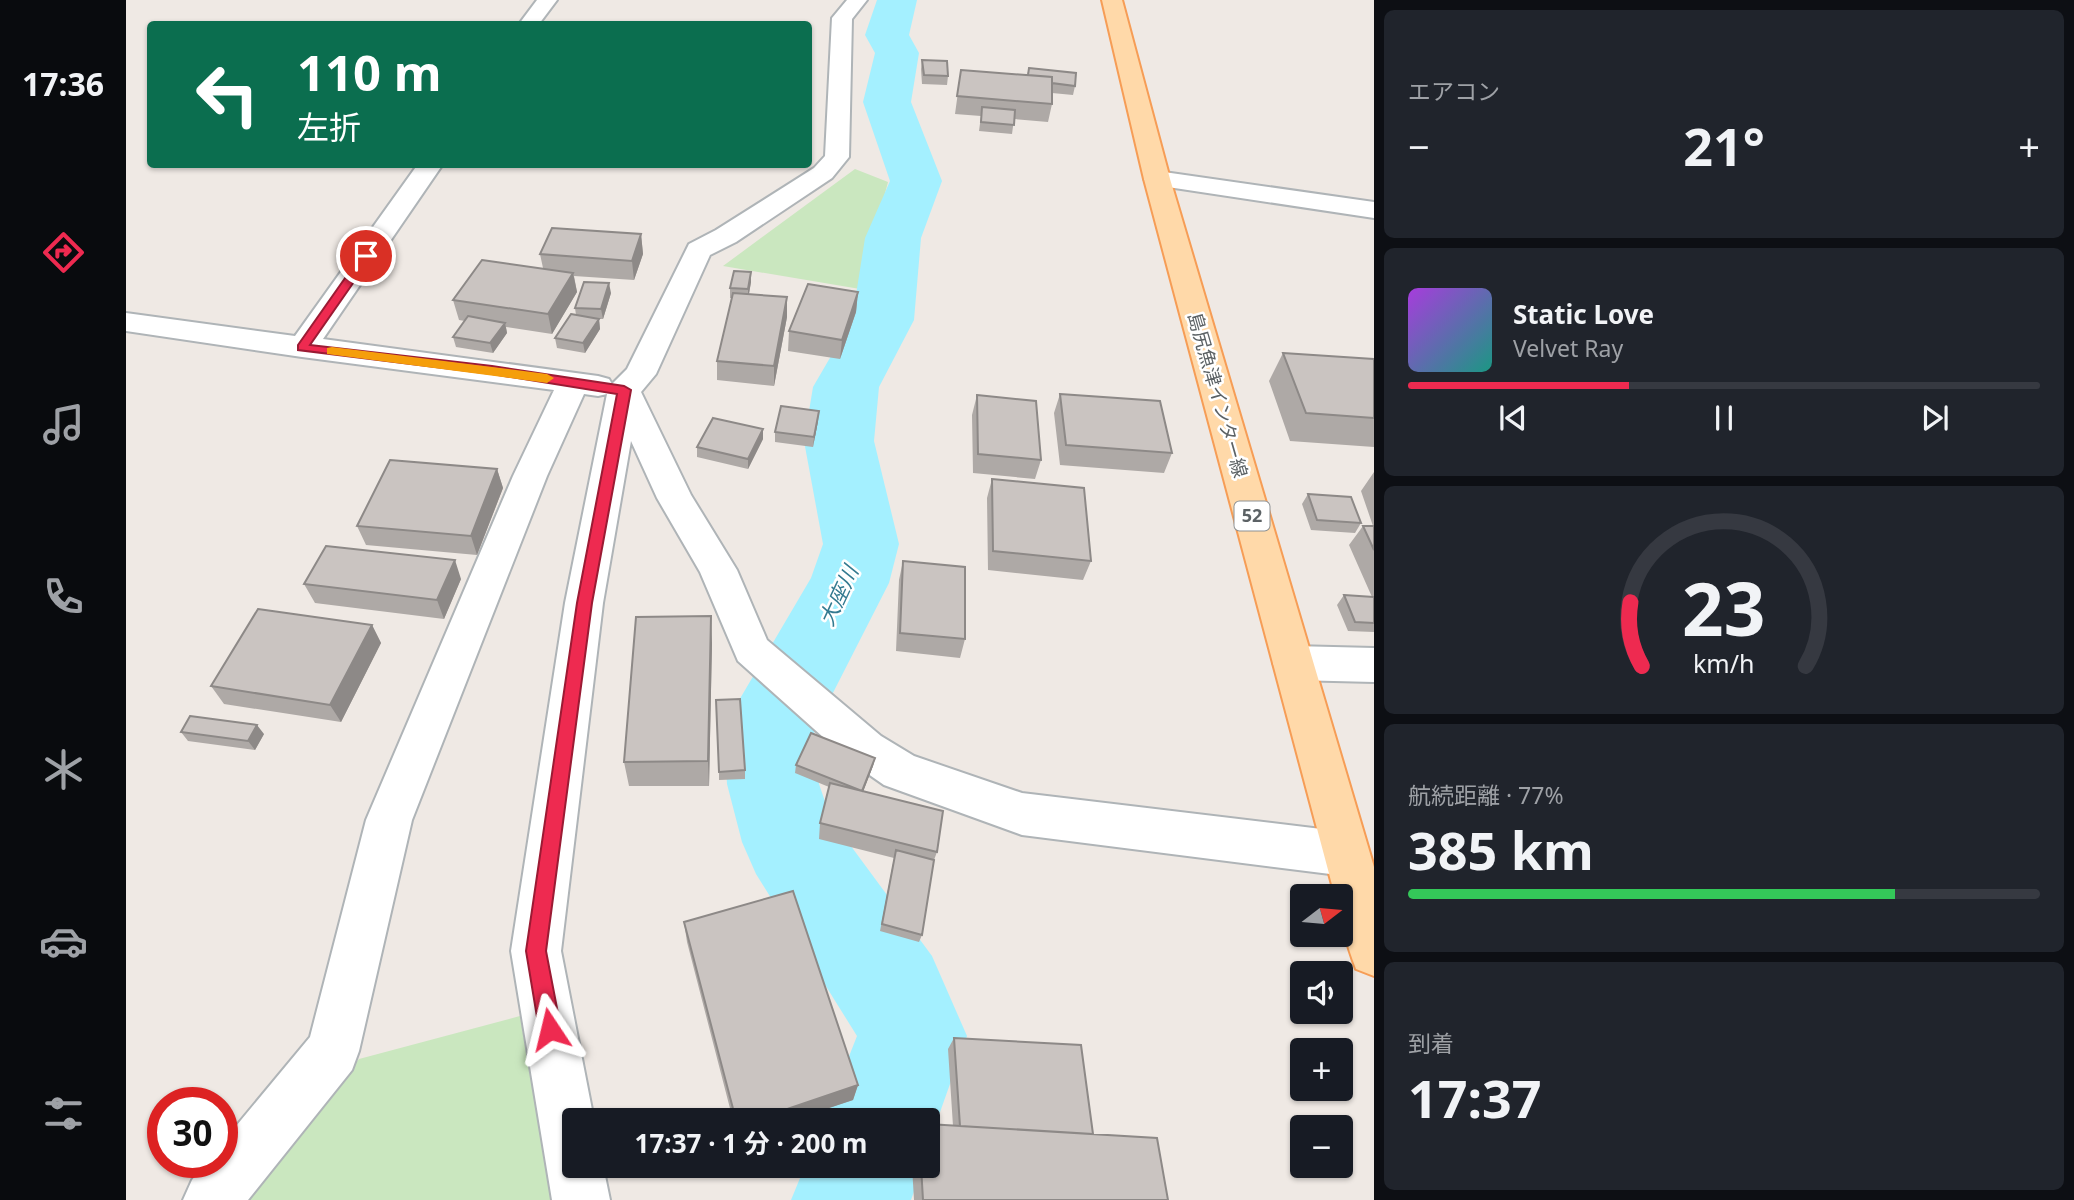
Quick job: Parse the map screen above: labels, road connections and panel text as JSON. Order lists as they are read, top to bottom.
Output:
{
  "streets": {
    "main road": ["島尻魚津インター線", "52"]
  },
  "water": ["大座川"],
  "north": "right",
  "page": {
    "tabs": "17:36",
    "tile": [
      "エアコン",
      ["航続距離 · 77%", "385 km"],
      ["到着", "17:37"]
    ],
    "turn": ["110 m", "左折"],
    "heat": ["−", "21°", "+"],
    "song": ["Static Love", "Velvet Ray"],
    "map_buttons": ["+", "−"],
    "limit": "30",
    "trip": "17:37 · 1 分 · 200 m",
    "gauge": ["23", "km/h"]
  }
}
